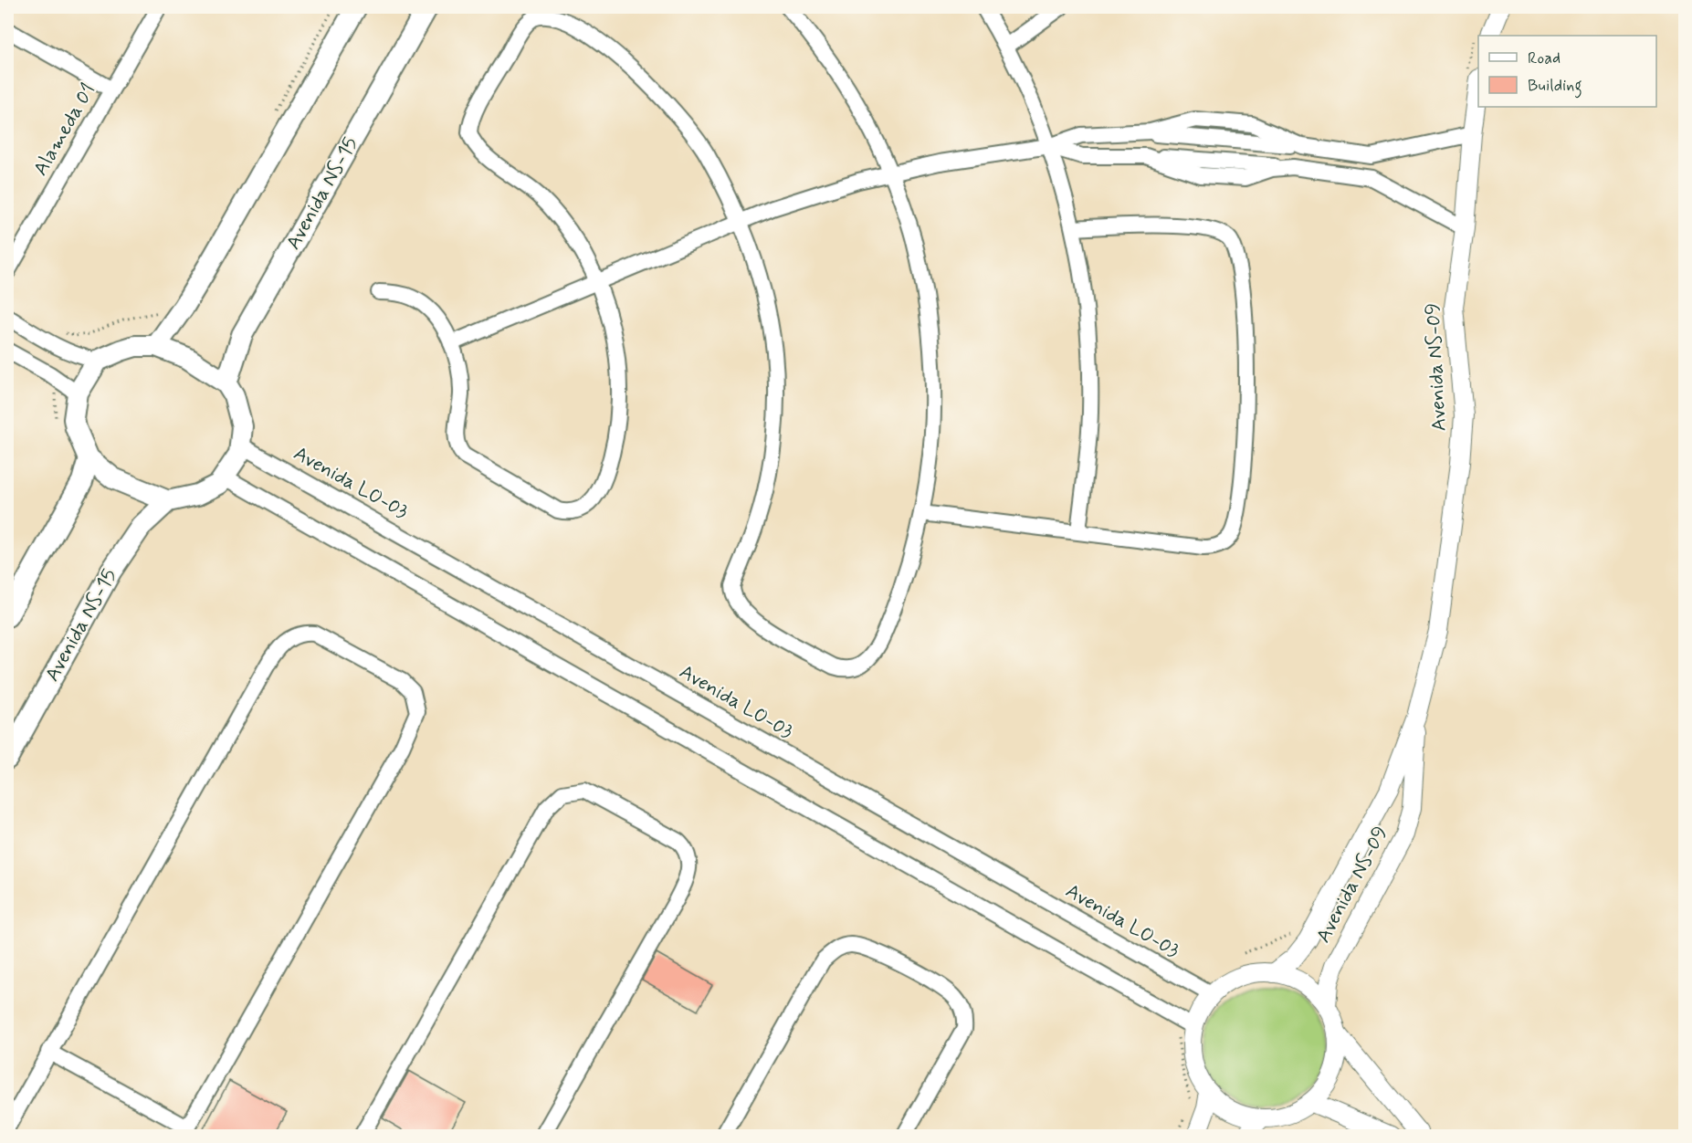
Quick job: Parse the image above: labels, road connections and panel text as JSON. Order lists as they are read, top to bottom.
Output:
{
  "streets": {
    "main road": ["Avenida NS-15"],
    "street": ["Alameda 01", "Avenida NS-09", "Avenida LO-03"]
  },
  "crossings": [
    ["Avenida NS-15", "Avenida LO-03"],
    ["Avenida NS-09", "Avenida LO-03"]
  ],
  "legend": ["Road", "Building"]
}
